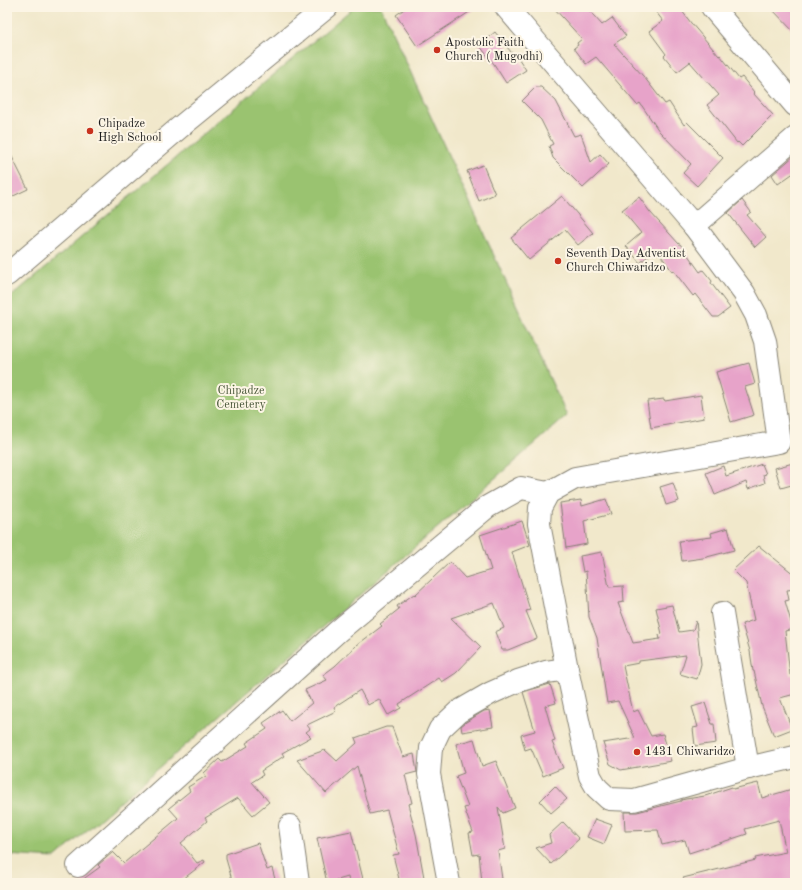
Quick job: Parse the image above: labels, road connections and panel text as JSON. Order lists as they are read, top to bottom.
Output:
{
  "parks": ["Chipadze Cemetery"],
  "places": [
    "Apostolic Faith Church ( Mugodhi)",
    "Chipadze High School",
    "Seventh Day Adventist Church Chiwaridzo",
    "1431 Chiwaridzo"
  ]
}
